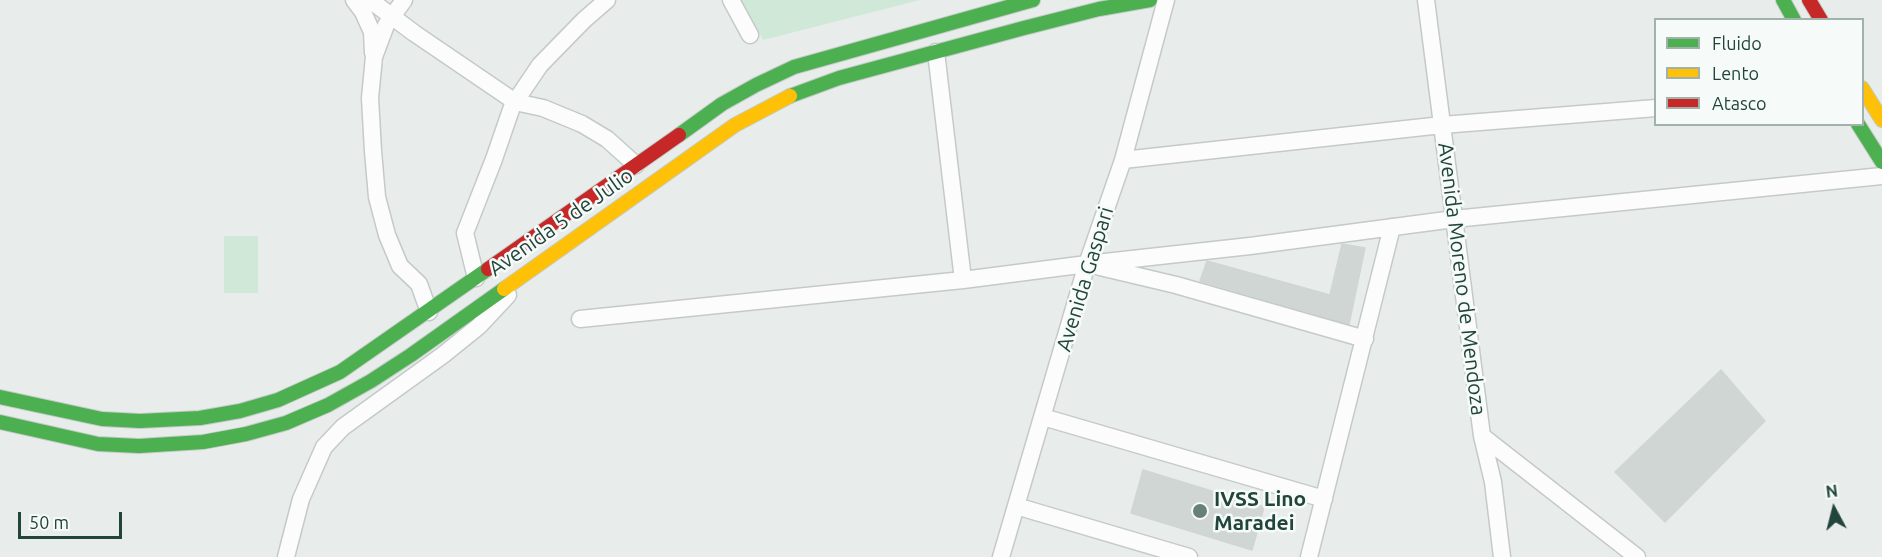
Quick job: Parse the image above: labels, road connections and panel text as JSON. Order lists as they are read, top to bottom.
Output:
{
  "streets": {
    "street": ["Avenida 5 de Julio", "Avenida Gaspari", "Avenida Moreno de Mendoza"]
  },
  "places": ["IVSS Lino Maradei"],
  "legend": ["Fluido", "Lento", "Atasco"],
  "scale_bar": "50 m",
  "north": "top"
}
